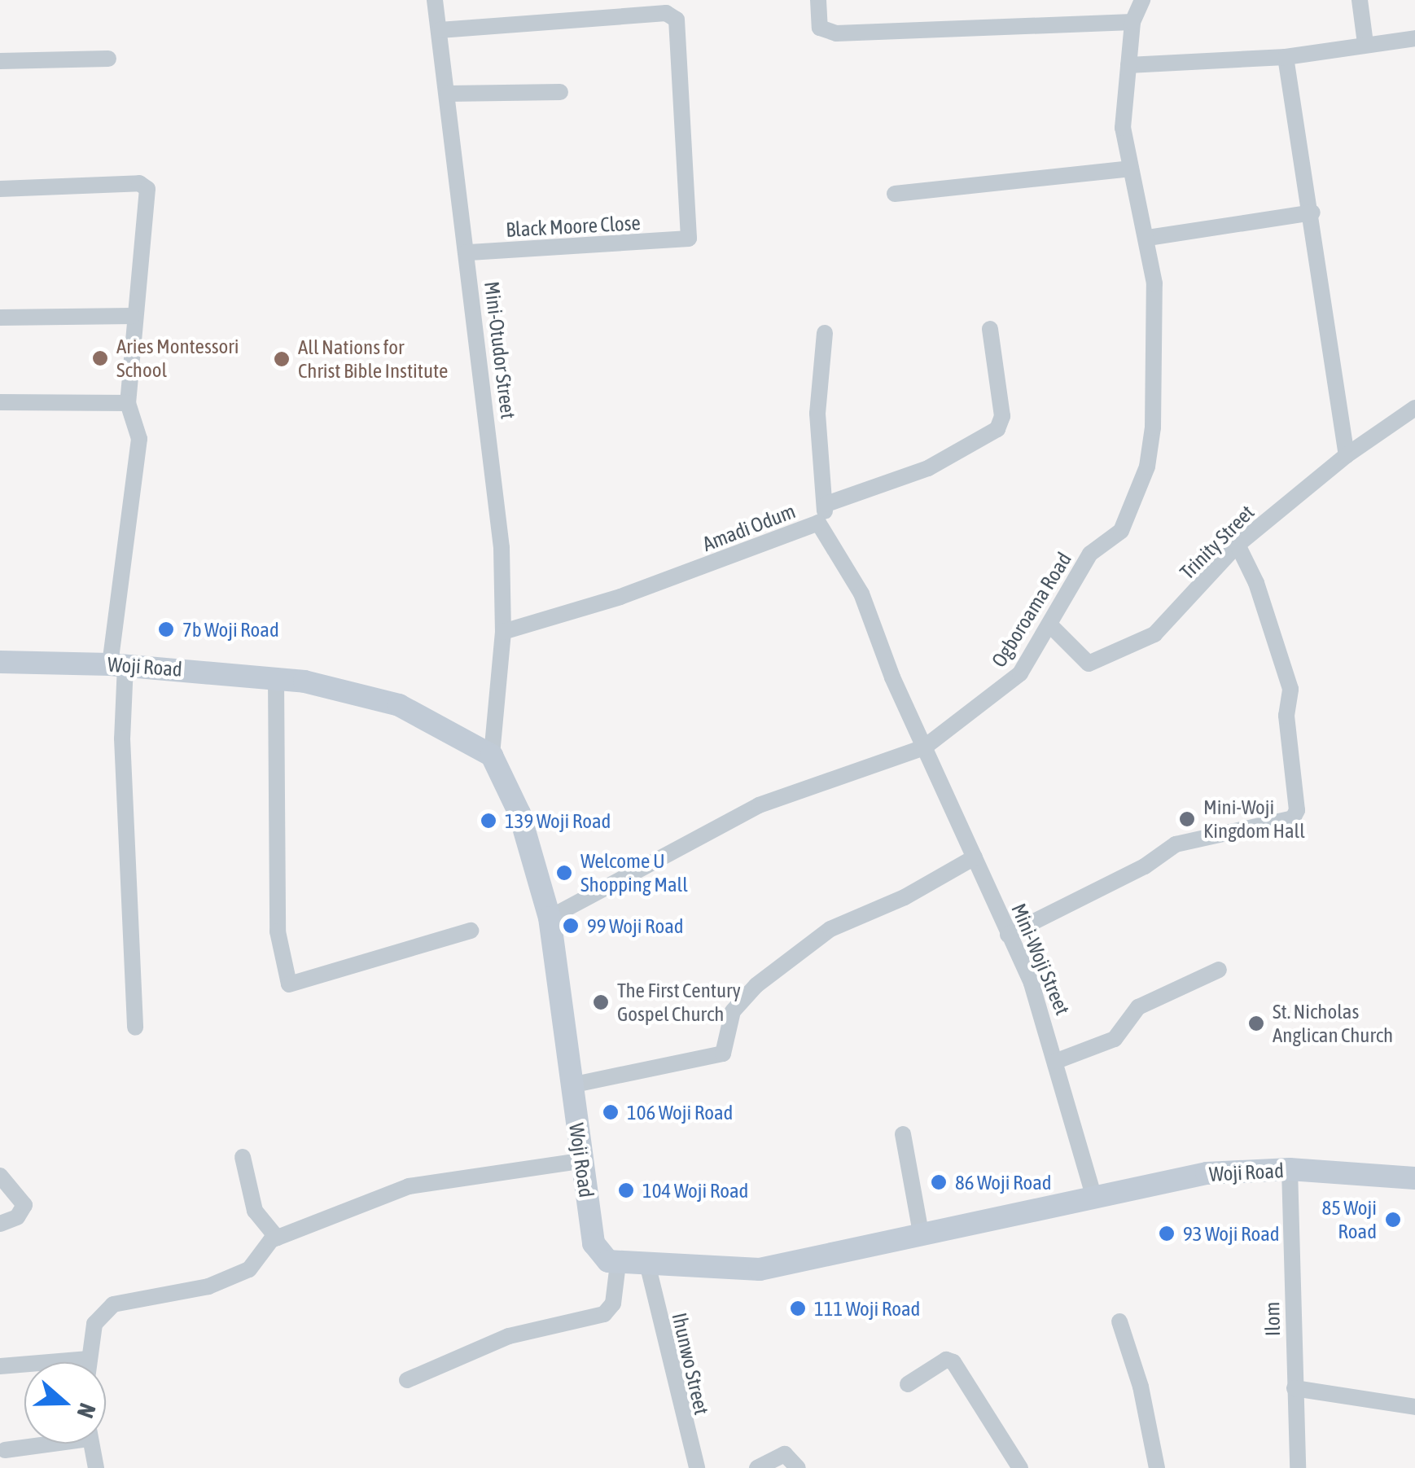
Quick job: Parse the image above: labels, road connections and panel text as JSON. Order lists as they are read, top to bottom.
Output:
{
  "streets": {
    "main road": ["Woji Road"],
    "street": [
      "Black Moore Close",
      "Mini-Otudor Street",
      "Amadi Odum",
      "Trinity Street",
      "Ogboroama Road",
      "Mini-Woji Street",
      "Ilom",
      "Ihunwo Street"
    ]
  },
  "crossings": [
    ["Black Moore Close", "Mini-Otudor Street"],
    ["Mini-Otudor Street", "Amadi Odum"],
    ["Mini-Otudor Street", "Woji Road"],
    ["Amadi Odum", "Ogboroama Road"],
    ["Amadi Odum", "Mini-Woji Street"],
    ["Trinity Street", "Ogboroama Road"],
    ["Ogboroama Road", "Woji Road"],
    ["Ogboroama Road", "Mini-Woji Street"],
    ["Woji Road", "Mini-Woji Street"],
    ["Woji Road", "Ilom"],
    ["Woji Road", "Ihunwo Street"]
  ],
  "places": [
    "Aries Montessori School",
    "All Nations for Christ Bible Institute",
    "7b Woji Road",
    "Mini-Woji Kingdom Hall",
    "139 Woji Road",
    "Welcome U Shopping Mall",
    "99 Woji Road",
    "The First Century Gospel Church",
    "St. Nicholas Anglican Church",
    "106 Woji Road",
    "86 Woji Road",
    "104 Woji Road",
    "85 Woji Road",
    "93 Woji Road",
    "111 Woji Road"
  ],
  "north": "right"
}
